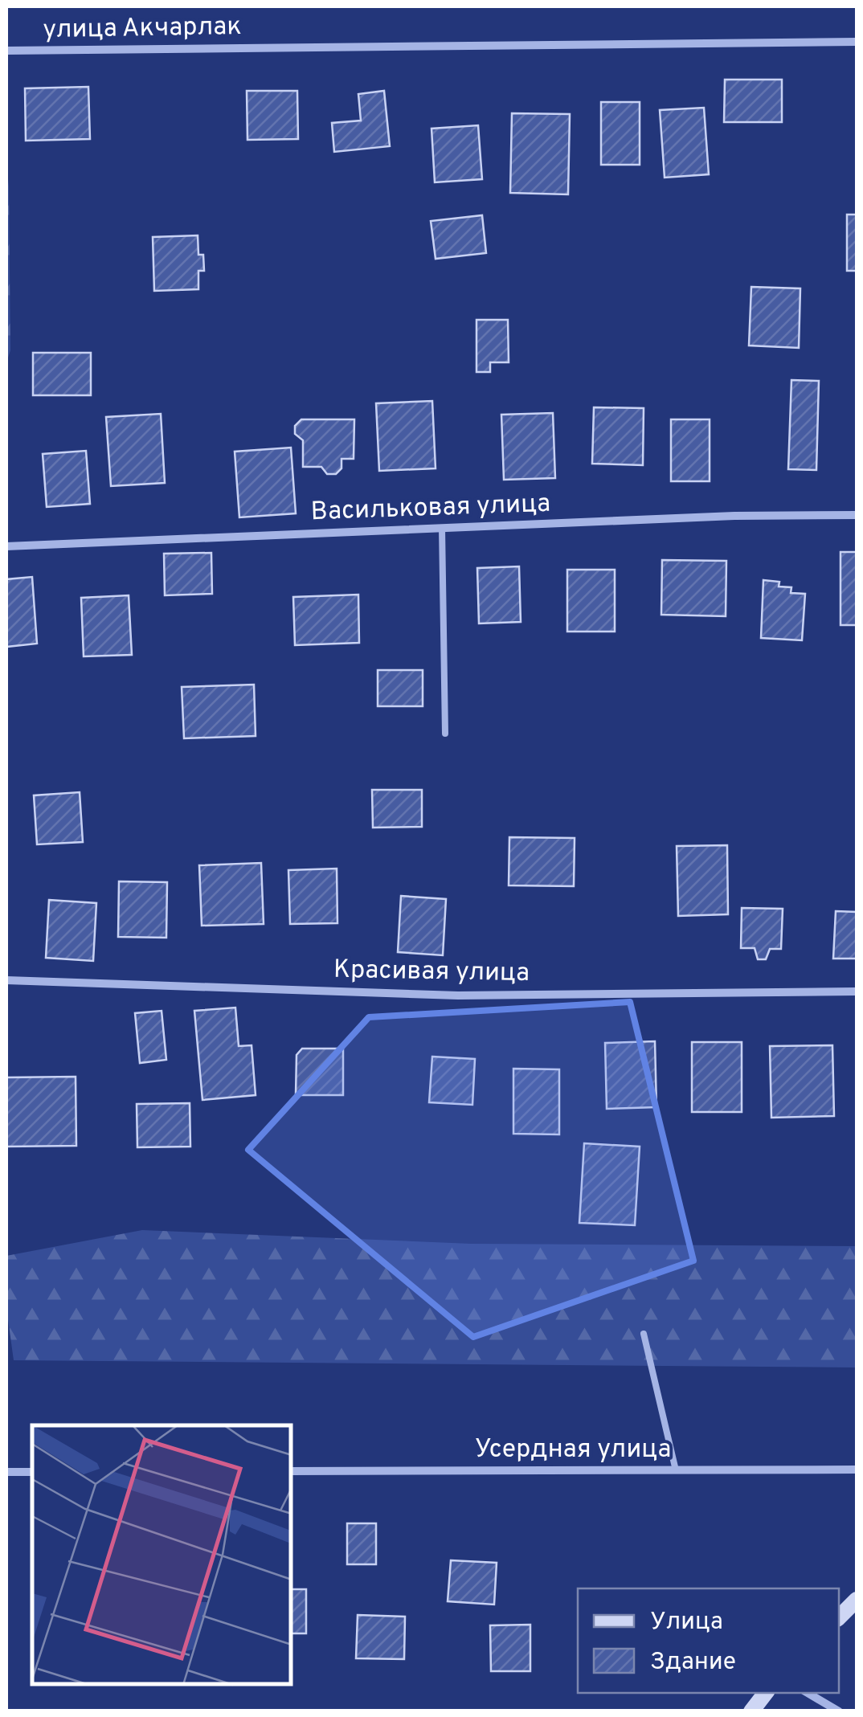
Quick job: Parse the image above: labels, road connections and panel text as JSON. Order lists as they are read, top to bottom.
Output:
{
  "streets": {
    "street": [
      "улица Акчарлак",
      "Васильковая улица",
      "Красивая улица",
      "Усердная улица"
    ]
  },
  "legend": ["Улица", "Здание"]
}
